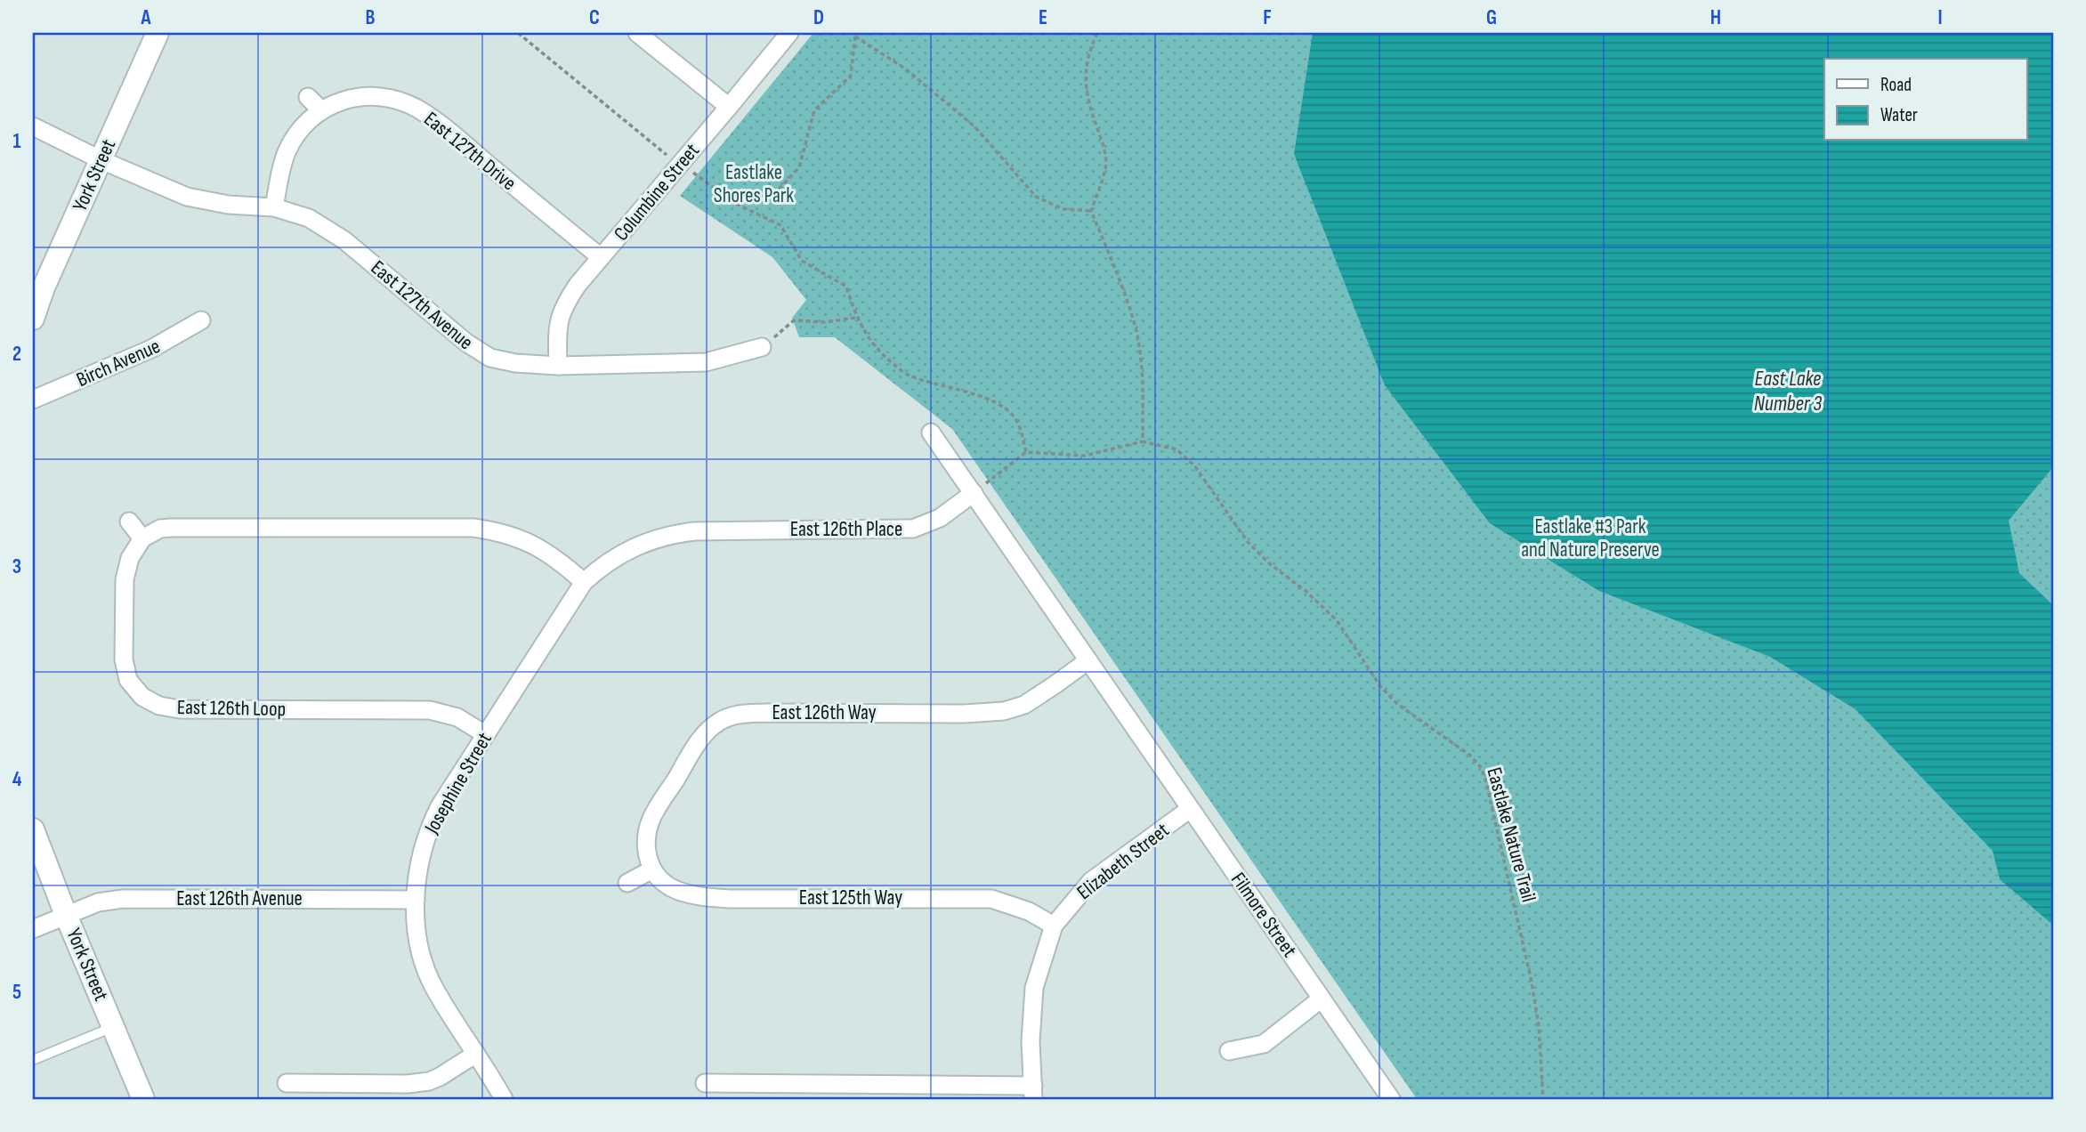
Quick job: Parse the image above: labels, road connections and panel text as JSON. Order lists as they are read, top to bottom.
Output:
{
  "streets": {
    "street": [
      "East 127th Drive",
      "York Street",
      "Columbine Street",
      "East 127th Avenue",
      "Birch Avenue",
      "East 126th Place",
      "East 126th Loop",
      "East 126th Way",
      "Josephine Street",
      "Elizabeth Street",
      "East 125th Way",
      "East 126th Avenue",
      "Filmore Street"
    ],
    "path": ["Eastlake Nature Trail"]
  },
  "crossings": [
    ["East 127th Drive", "Columbine Street"],
    ["East 127th Drive", "East 127th Avenue"],
    ["York Street", "East 127th Avenue"],
    ["York Street", "East 126th Avenue"],
    ["Columbine Street", "East 127th Avenue"],
    ["East 126th Place", "Josephine Street"],
    ["East 126th Loop", "Josephine Street"],
    ["East 126th Way", "East 125th Way"],
    ["East 126th Way", "Filmore Street"],
    ["Josephine Street", "East 126th Avenue"],
    ["Elizabeth Street", "East 125th Way"],
    ["Elizabeth Street", "Filmore Street"]
  ],
  "water": ["East Lake Number 3"],
  "parks": ["Eastlake Shores Park", "Eastlake #3 Park and Nature Preserve"],
  "legend": ["Road", "Water"],
  "grid": {
    "columns": [
      "A",
      "B",
      "C",
      "D",
      "E",
      "F",
      "G",
      "H",
      "I"
    ],
    "rows": [
      "1",
      "2",
      "3",
      "4",
      "5"
    ]
  }
}
